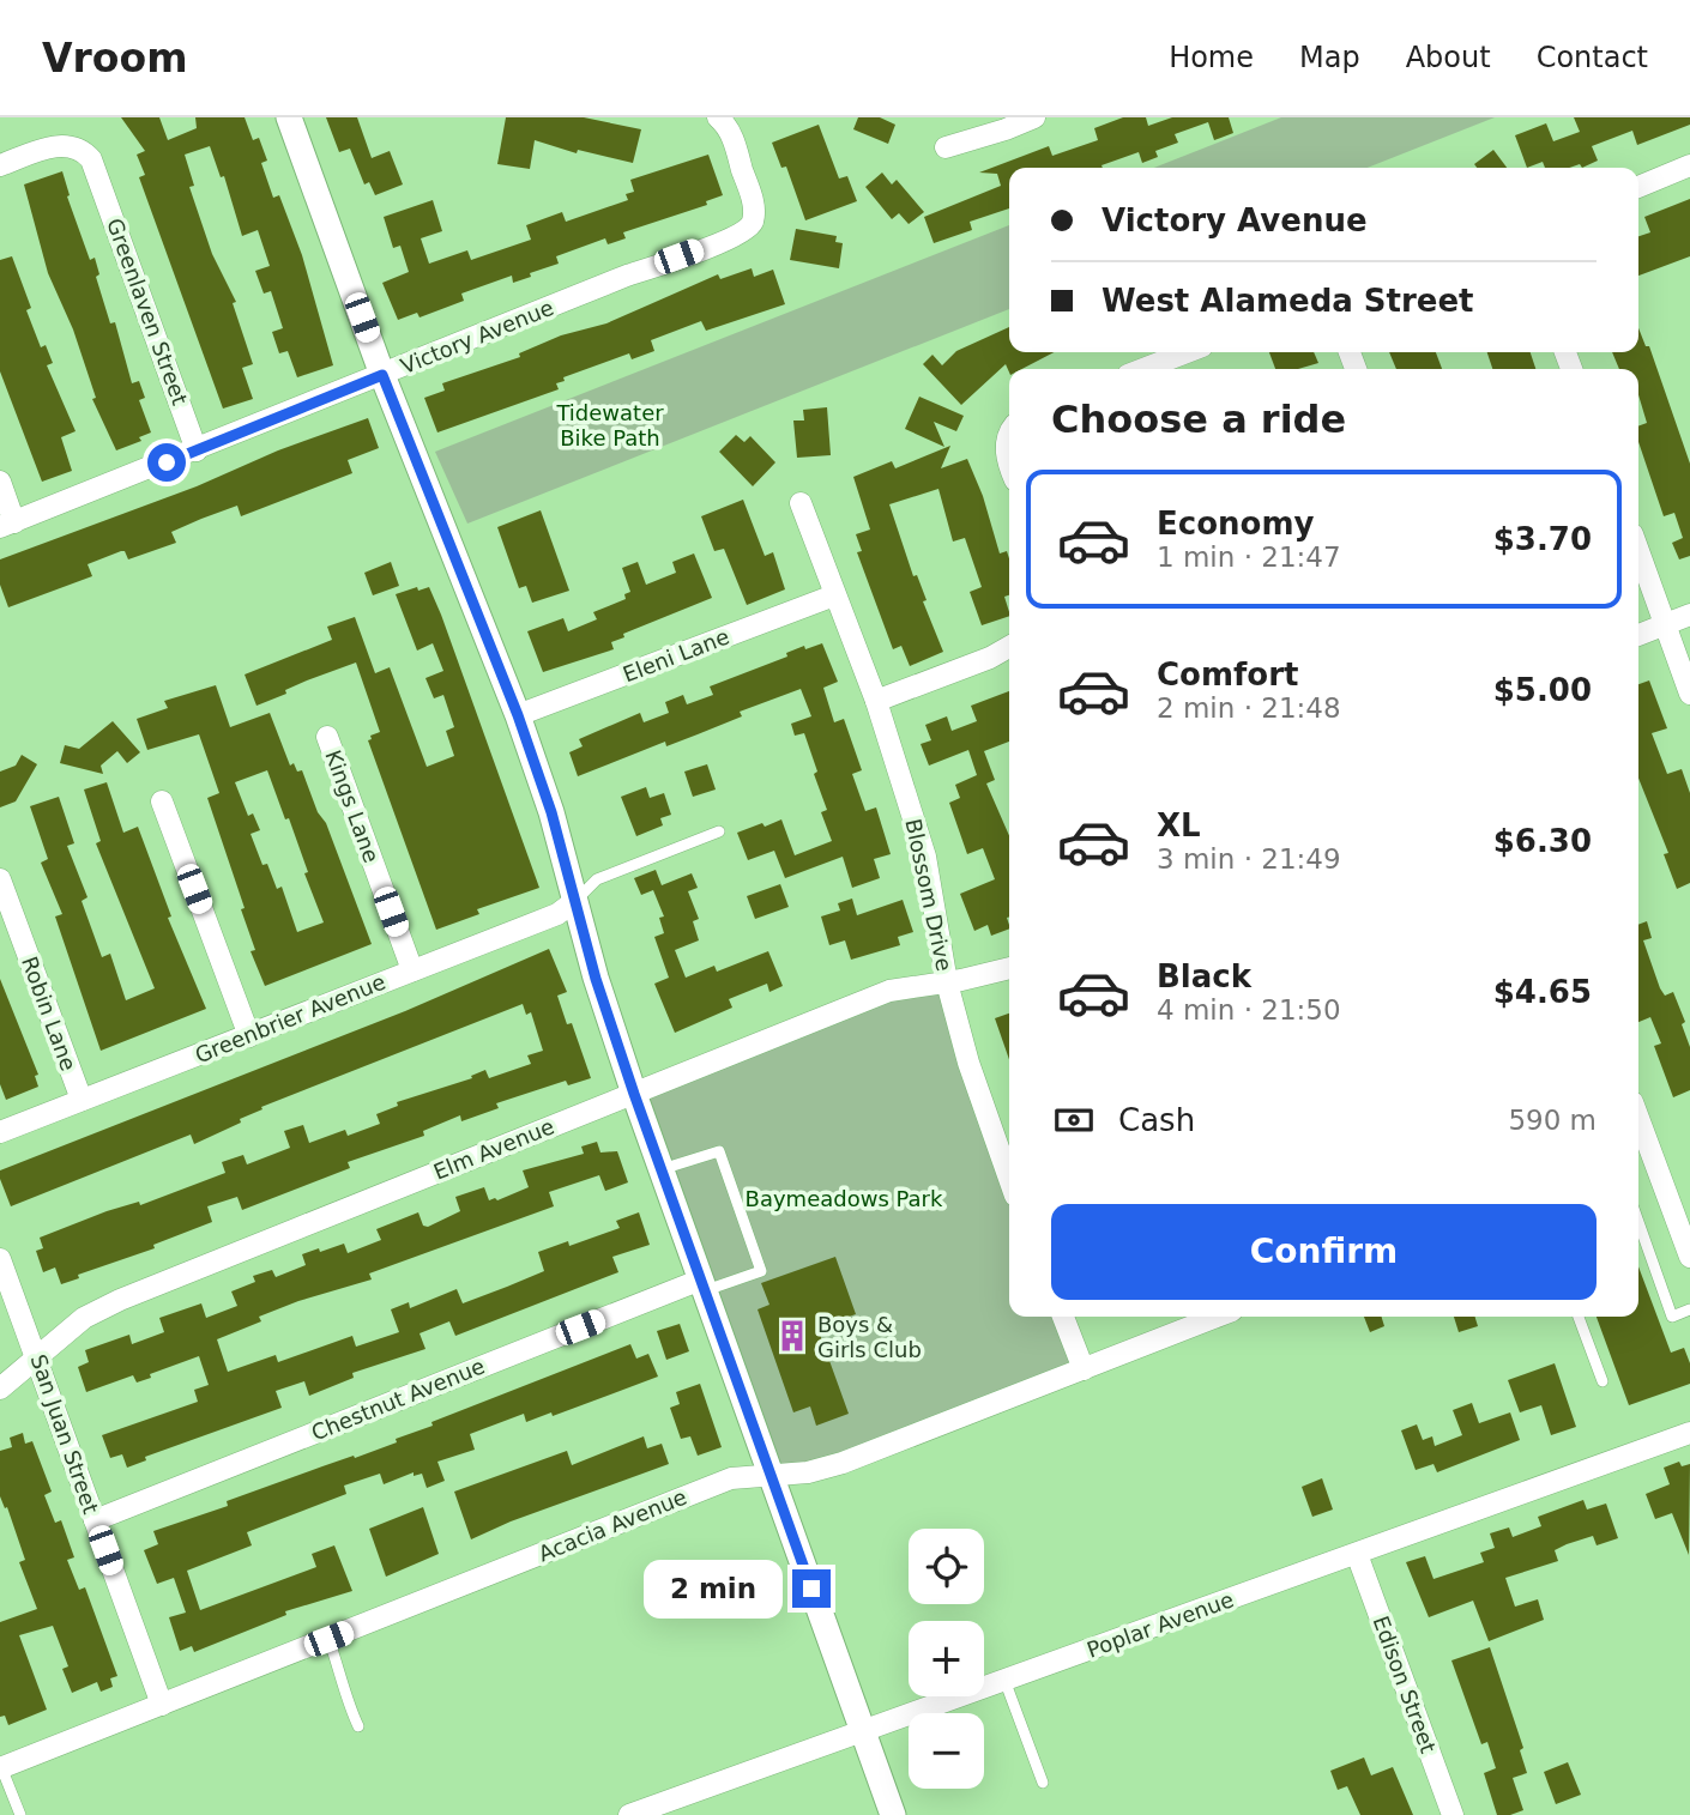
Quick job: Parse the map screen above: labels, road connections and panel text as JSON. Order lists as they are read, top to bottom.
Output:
{
  "streets": {
    "street": [
      "Greenlaven Street",
      "Victory Avenue",
      "Eleni Lane",
      "Kings Lane",
      "Blossom Drive",
      "Robin Lane",
      "Greenbrier Avenue",
      "Elm Avenue",
      "Chestnut Avenue",
      "San Juan Street",
      "Acacia Avenue",
      "Poplar Avenue",
      "Edison Street"
    ]
  },
  "crossings": [
    ["Greenlaven Street", "Victory Avenue"],
    ["Eleni Lane", "Blossom Drive"],
    ["Kings Lane", "Greenbrier Avenue"],
    ["Blossom Drive", "Elm Avenue"],
    ["Robin Lane", "Greenbrier Avenue"],
    ["Elm Avenue", "San Juan Street"],
    ["Chestnut Avenue", "San Juan Street"],
    ["San Juan Street", "Acacia Avenue"],
    ["Poplar Avenue", "Edison Street"]
  ],
  "parks": ["Tidewater Bike Path", "Baymeadows Park"],
  "places": {
    "building": ["Boys & Girls Club"]
  },
  "page": {
    "header": "Vroom",
    "nav": [
      "Home",
      "Map",
      "About",
      "Contact"
    ],
    "banner": ["Victory Avenue", "West Alameda Street"],
    "heading": "Choose a ride",
    "list": [
      {
        "name": "Economy",
        "note": "1 min · 21:47",
        "value": "$3.70"
      },
      {
        "name": "Comfort",
        "note": "2 min · 21:48",
        "value": "$5.00"
      },
      {
        "name": "XL",
        "note": "3 min · 21:49",
        "value": "$6.30"
      },
      {
        "name": "Black",
        "note": "4 min · 21:50",
        "value": "$4.65"
      }
    ],
    "pay": ["Cash", "590 m"],
    "buttons": "Confirm",
    "map_buttons": ["+", "−"],
    "bubble": "2 min"
  }
}
